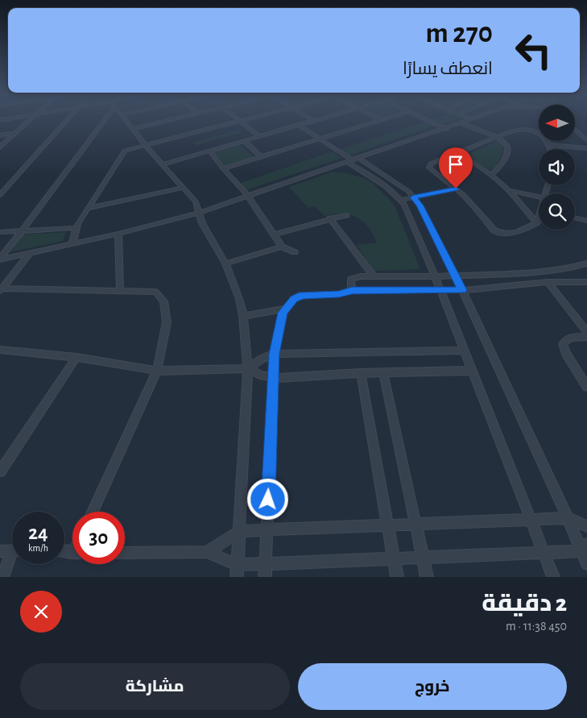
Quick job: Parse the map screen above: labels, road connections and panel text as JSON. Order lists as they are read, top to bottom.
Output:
{
  "north": "left",
  "page": {
    "turn": ["270 m", "انعطف يسارًا"],
    "speed": "24 km/h",
    "limit": "30",
    "heading": ["2 دقيقة", "450 m · 11:38"],
    "buttons": ["خروج", "مشاركة"]
  }
}
